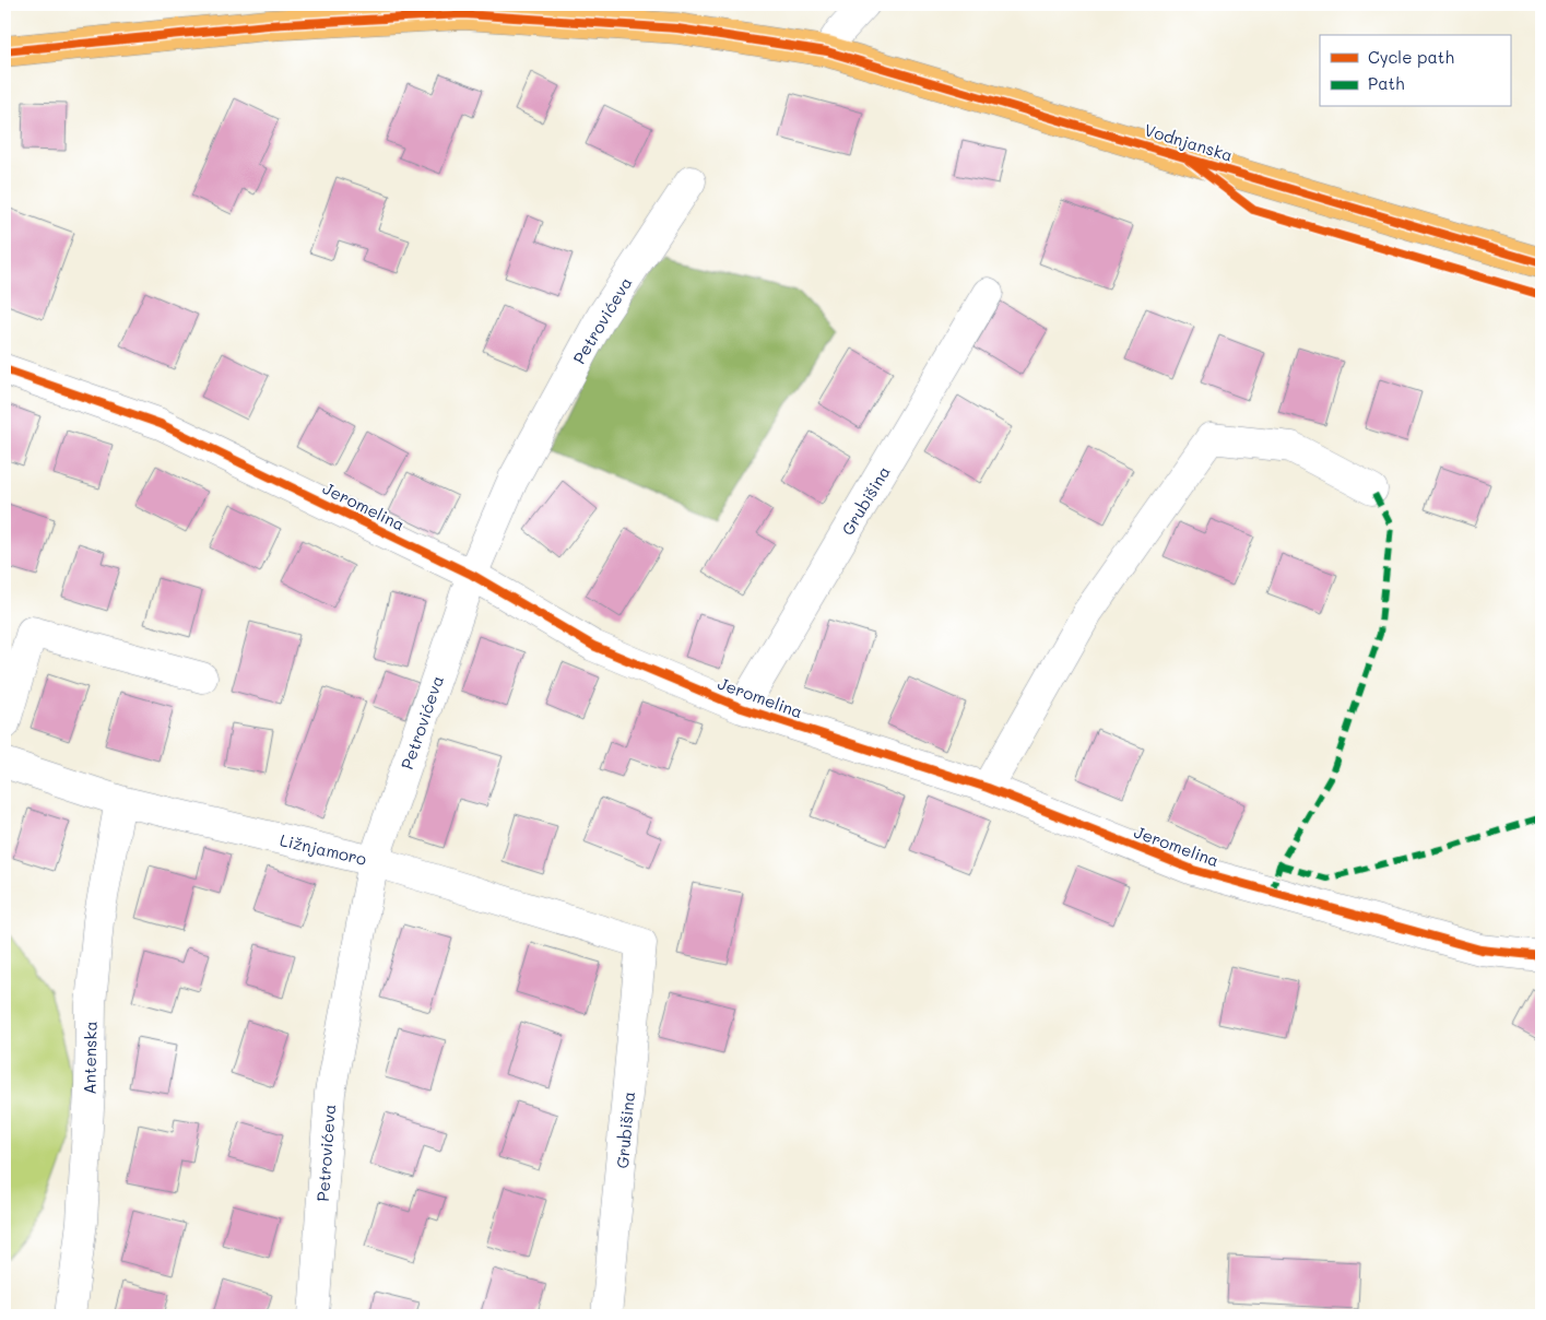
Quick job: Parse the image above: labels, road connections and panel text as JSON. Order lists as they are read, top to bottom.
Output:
{
  "streets": {
    "main road": ["Vodnjanska"],
    "street": [
      "Petrovićeva",
      "Grubišina",
      "Jeromelina",
      "Ližnjamoro",
      "Antenska"
    ]
  },
  "crossings": [
    ["Petrovićeva", "Jeromelina"],
    ["Petrovićeva", "Ližnjamoro"],
    ["Grubišina", "Jeromelina"],
    ["Grubišina", "Ližnjamoro"],
    ["Ližnjamoro", "Antenska"]
  ],
  "legend": ["Cycle path", "Path"]
}
